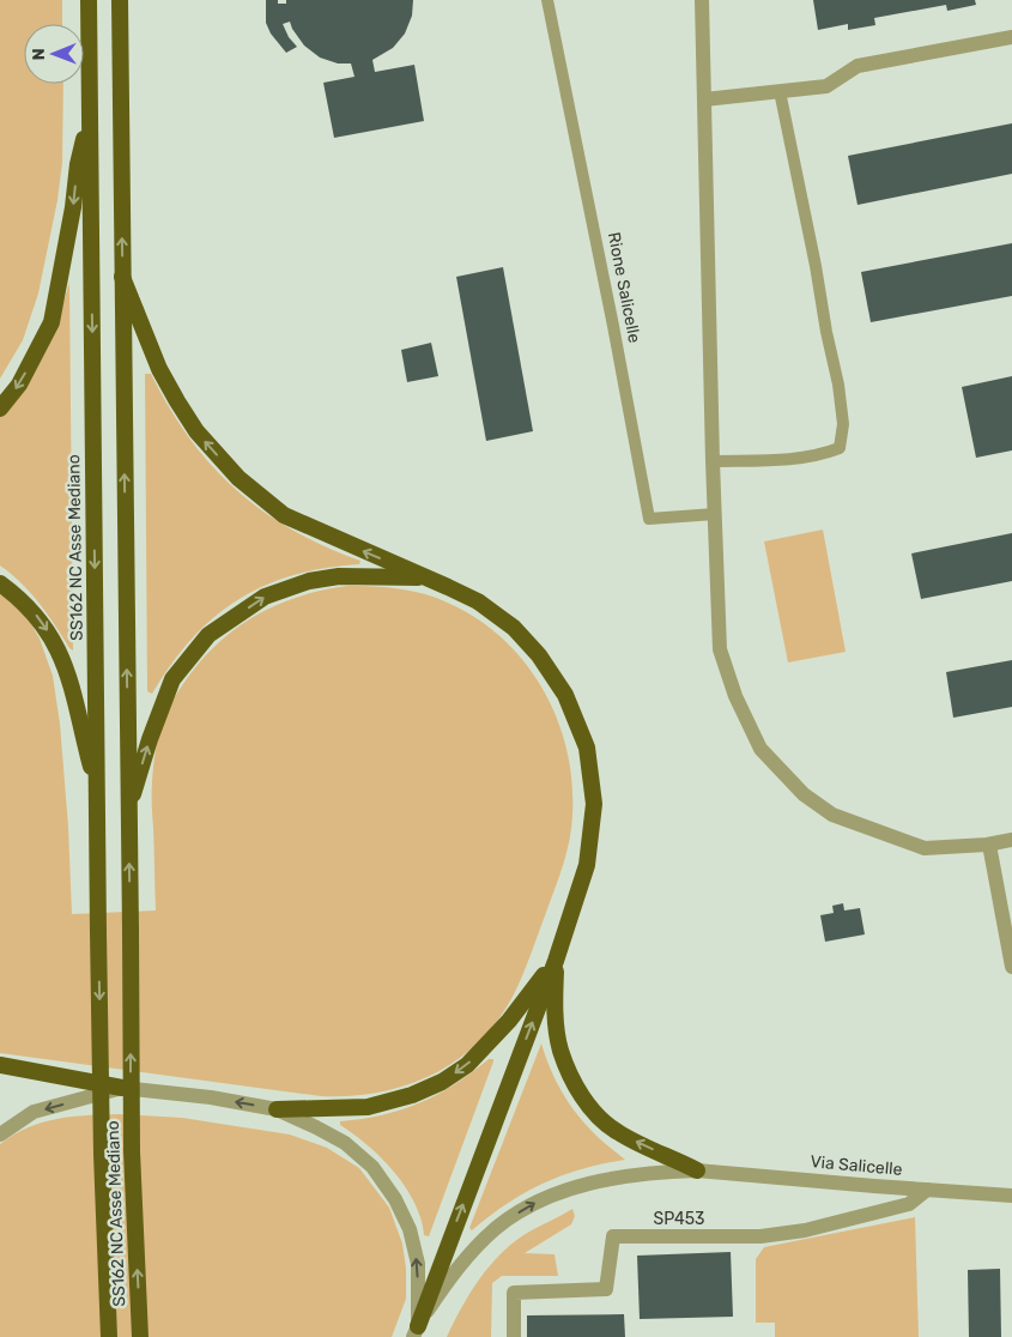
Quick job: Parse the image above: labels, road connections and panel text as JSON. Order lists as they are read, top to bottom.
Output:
{
  "streets": {
    "highway": ["SS162 NC Asse Mediano"],
    "street": ["Via Salicelle", "SP453"],
    "lane": ["Rione Salicelle"]
  },
  "crossings": [
    ["Via Salicelle", "SP453"]
  ],
  "one_way": ["Via Salicelle"],
  "north": "left"
}
